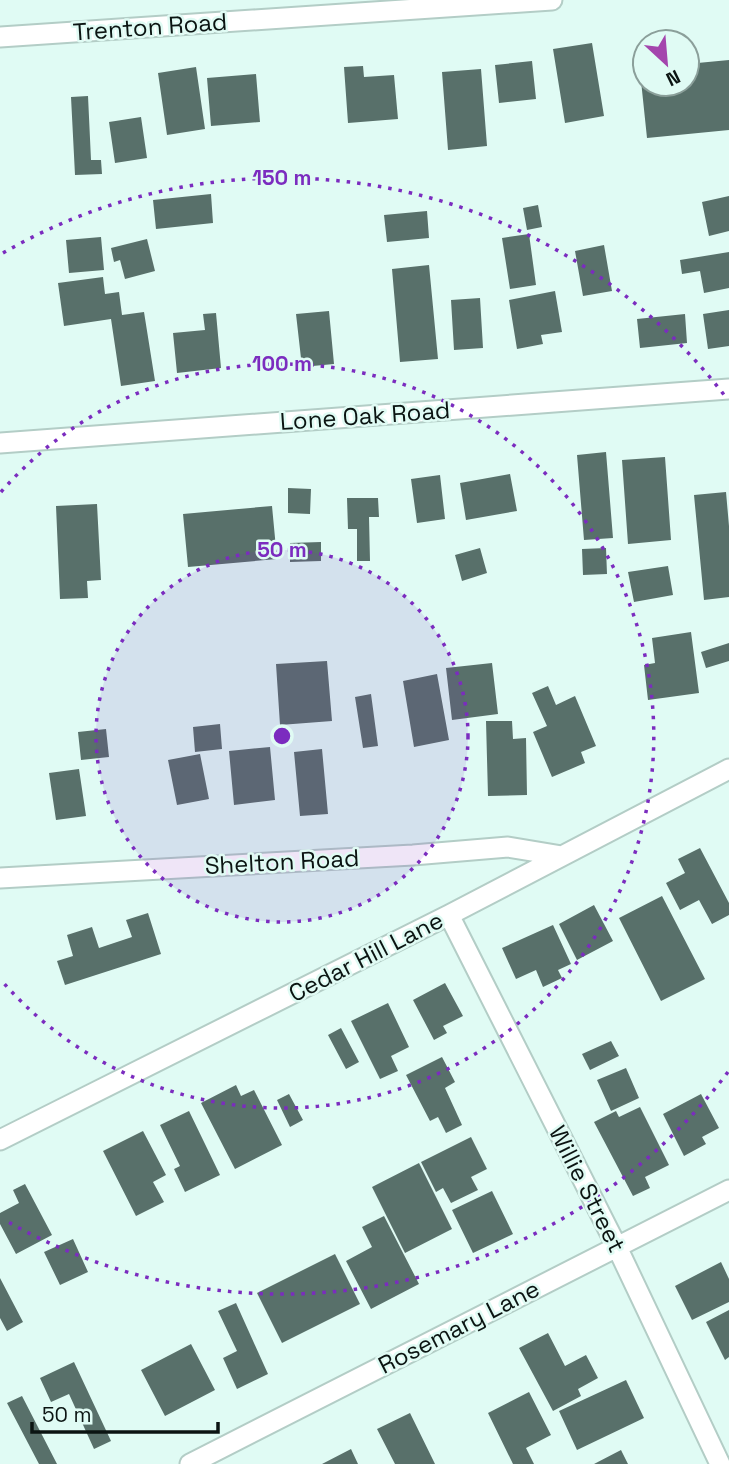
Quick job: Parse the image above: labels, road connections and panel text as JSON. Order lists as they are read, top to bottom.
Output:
{
  "streets": {
    "street": [
      "Trenton Road",
      "Lone Oak Road",
      "Shelton Road",
      "Cedar Hill Lane",
      "Willie Street",
      "Rosemary Lane"
    ]
  },
  "crossings": [
    ["Shelton Road", "Cedar Hill Lane"],
    ["Cedar Hill Lane", "Willie Street"],
    ["Willie Street", "Rosemary Lane"]
  ],
  "scale_bar": "50 m",
  "north": "bottom right",
  "rings": ["150 m", "100 m", "50 m"]
}
